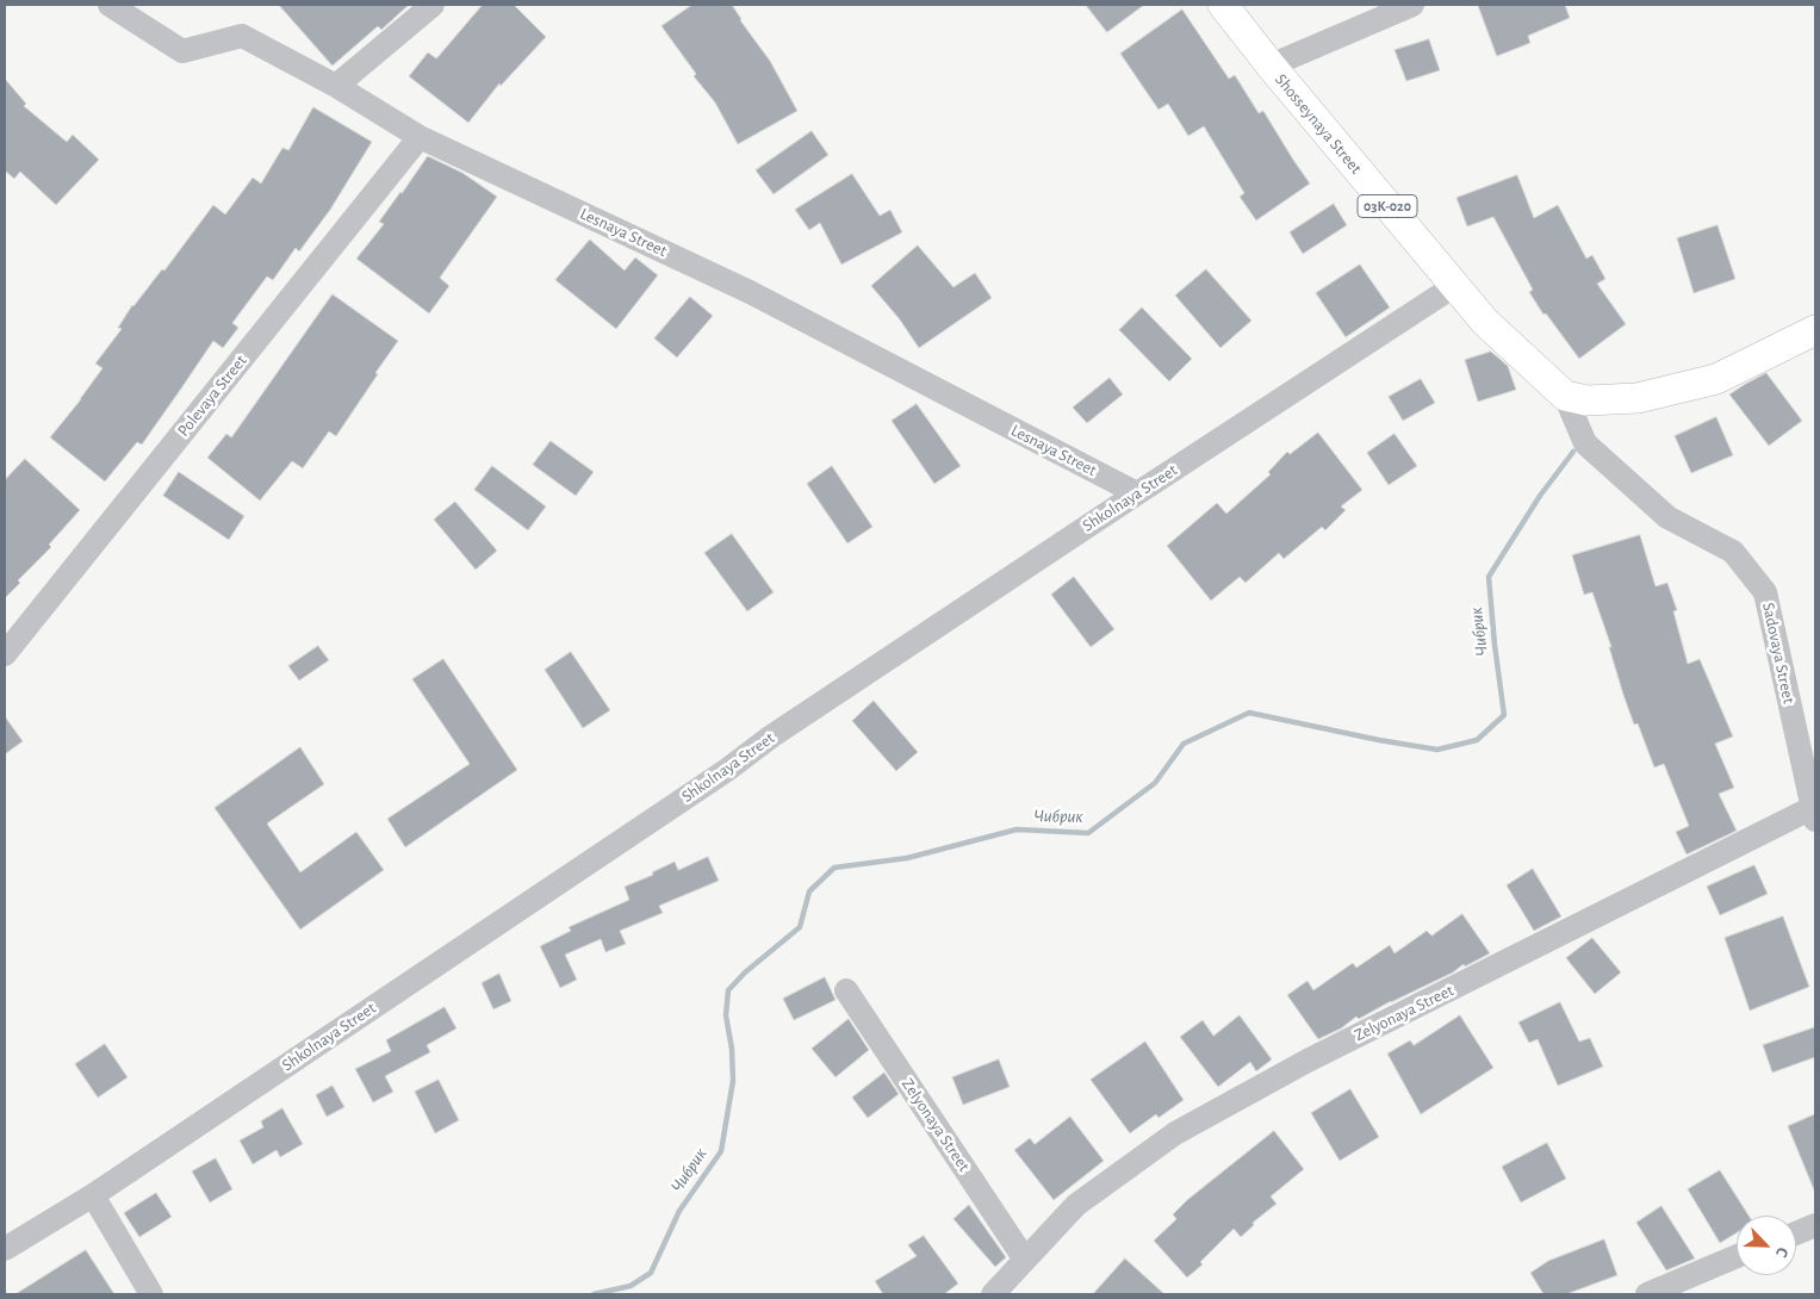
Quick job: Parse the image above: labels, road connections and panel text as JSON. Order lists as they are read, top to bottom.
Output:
{
  "streets": {
    "main road": ["Shosseynaya Street", "03К-020"],
    "street": [
      "Lesnaya Street",
      "Polevaya Street",
      "Shkolnaya Street",
      "Sadovaya Street",
      "Zelyonaya Street"
    ]
  },
  "crossings": [
    ["Shosseynaya Street", "Shkolnaya Street"],
    ["Shosseynaya Street", "Sadovaya Street"],
    ["Lesnaya Street", "Polevaya Street"],
    ["Lesnaya Street", "Shkolnaya Street"],
    ["Sadovaya Street", "Zelyonaya Street"]
  ],
  "water": ["Чибрик"],
  "north": "bottom right"
}
